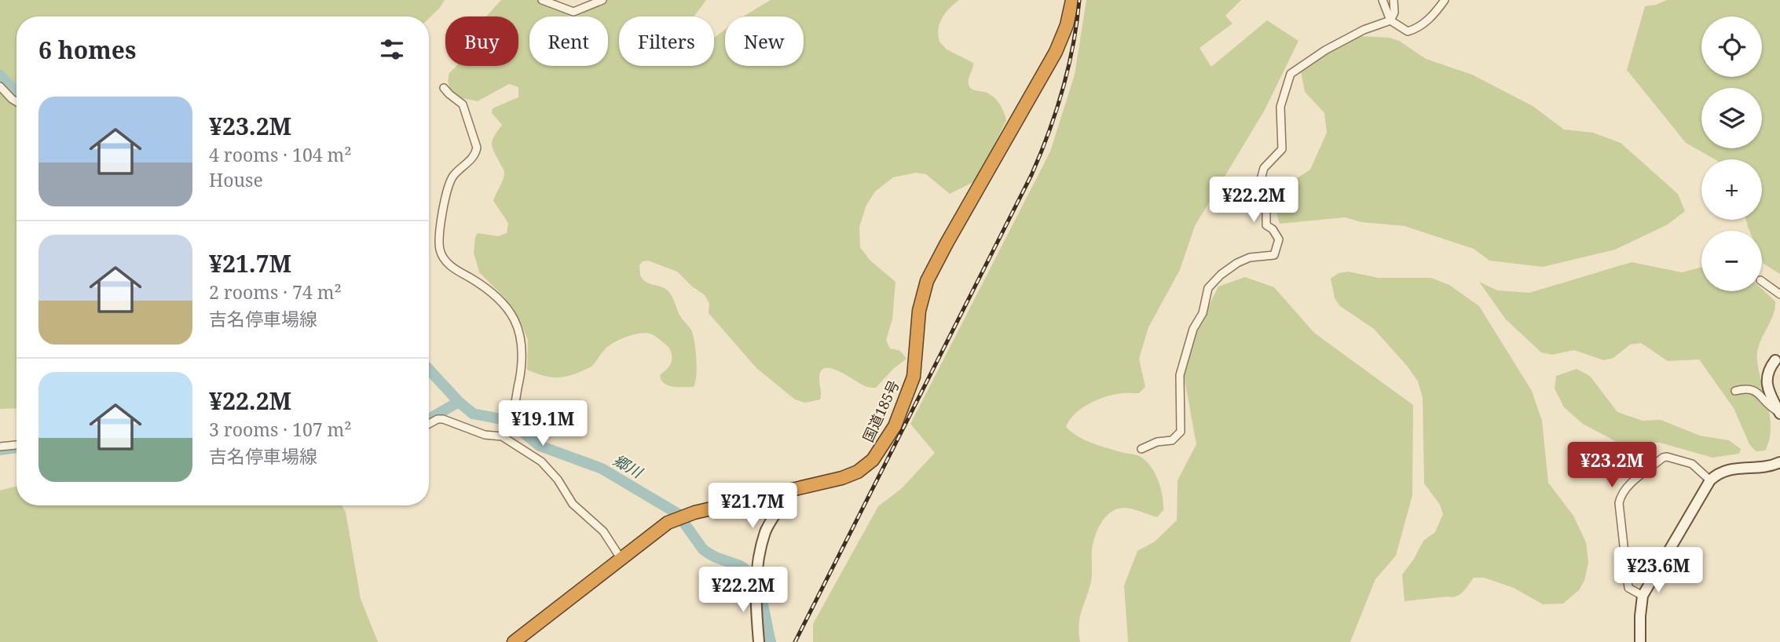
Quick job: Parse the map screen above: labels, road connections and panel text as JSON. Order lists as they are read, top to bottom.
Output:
{
  "streets": {
    "highway": ["国道185号"]
  },
  "water": ["郷川"],
  "page": {
    "map_buttons": ["+", "−"],
    "chip": [
      "Buy",
      "Rent",
      "Filters",
      "New"
    ],
    "heading": "6 homes",
    "list": [
      {
        "name": "¥23.2M",
        "note": "4 rooms · 104 m² · House"
      },
      {
        "name": "¥21.7M",
        "note": "2 rooms · 74 m² · 吉名停車場線"
      },
      {
        "name": "¥22.2M",
        "note": "3 rooms · 107 m² · 吉名停車場線"
      }
    ],
    "price": [
      "¥22.2M",
      "¥19.1M",
      "¥23.2M",
      "¥21.7M",
      "¥23.6M",
      "¥22.2M"
    ]
  }
}
